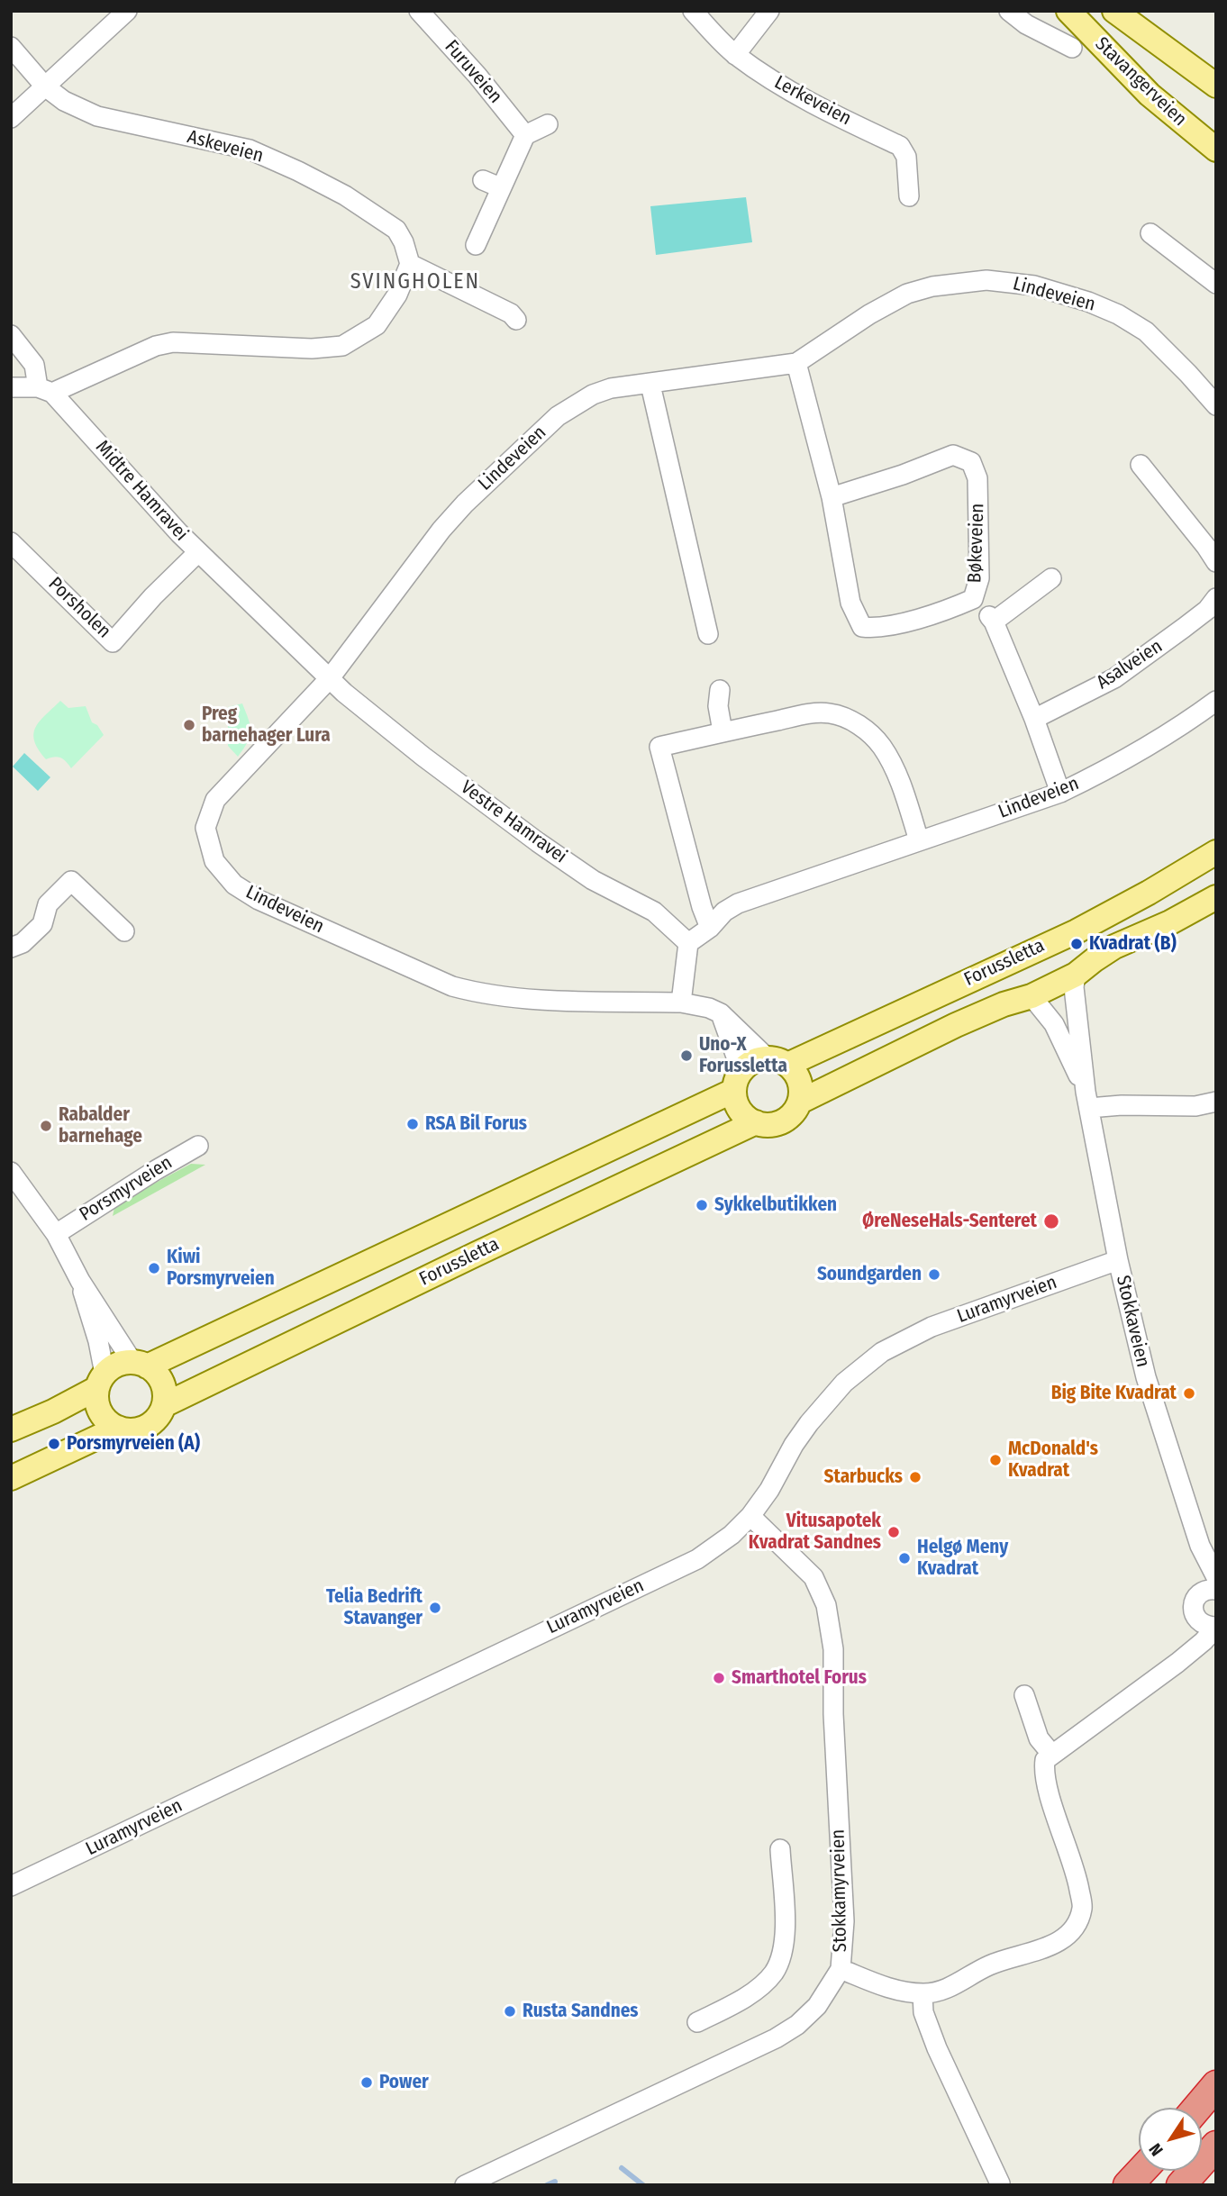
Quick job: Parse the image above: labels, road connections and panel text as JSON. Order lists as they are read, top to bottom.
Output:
{
  "streets": {
    "main road": ["Stavangerveien", "Forussletta"],
    "street": [
      "Furuveien",
      "Lerkeveien",
      "Askeveien",
      "Lindeveien",
      "Midtre Hamravei",
      "Bøkeveien",
      "Porsholen",
      "Asalveien",
      "Vestre Hamravei",
      "Porsmyrveien",
      "Luramyrveien",
      "Stokkaveien",
      "Stokkamyrveien"
    ]
  },
  "crossings": [
    ["Lindeveien", "Midtre Hamravei"],
    ["Lindeveien", "Bøkeveien"],
    ["Lindeveien", "Vestre Hamravei"],
    ["Midtre Hamravei", "Porsholen"],
    ["Midtre Hamravei", "Vestre Hamravei"],
    ["Forussletta", "Stokkaveien"],
    ["Luramyrveien", "Stokkaveien"],
    ["Luramyrveien", "Stokkamyrveien"]
  ],
  "districts": ["SVINGHOLEN"],
  "places": [
    "Preg barnehager Lura",
    "Kvadrat (B)",
    "Uno-X Forussletta",
    "RSA Bil Forus",
    "Rabalder barnehage",
    "Sykkelbutikken",
    "ØreNeseHals-Senteret",
    "Kiwi Porsmyrveien",
    "Soundgarden",
    "Big Bite Kvadrat",
    "Porsmyrveien (A)",
    "McDonald's Kvadrat",
    "Starbucks",
    "Vitusapotek Kvadrat Sandnes",
    "Helgø Meny Kvadrat",
    "Telia Bedrift Stavanger",
    "Smarthotel Forus",
    "Rusta Sandnes",
    "Power"
  ],
  "north": "bottom left"
}
